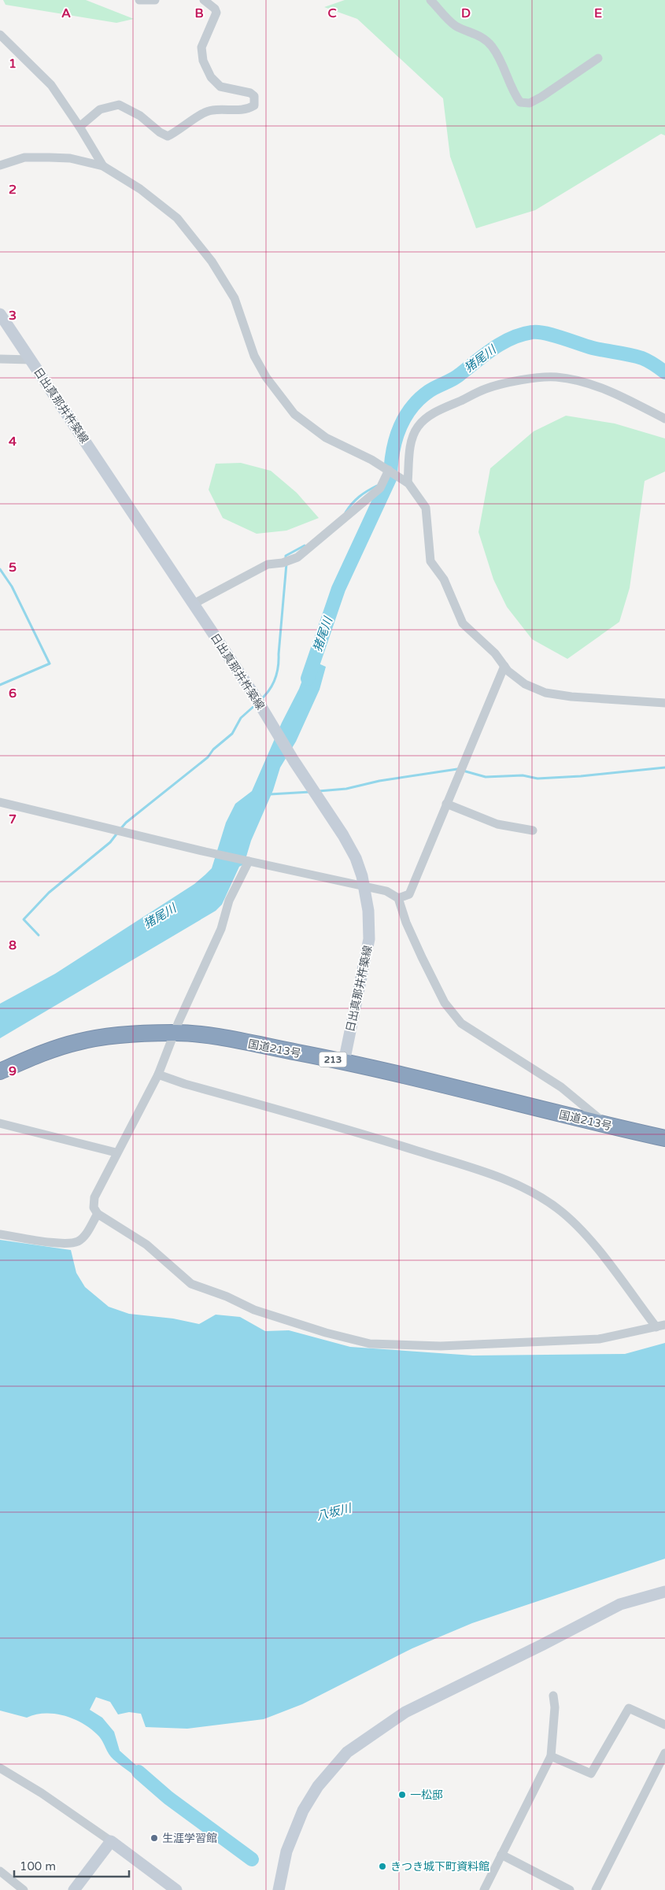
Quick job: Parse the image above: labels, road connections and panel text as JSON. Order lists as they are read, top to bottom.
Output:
{
  "streets": {
    "highway": ["国道213号", "213"],
    "main road": ["日出真那井杵築線"]
  },
  "crossings": [
    ["日出真那井杵築線", "国道213号"]
  ],
  "water": ["猪尾川", "八坂川"],
  "places": ["一松邸", "生涯学習館", "きつき城下町資料館"],
  "scale_bar": "100 m",
  "grid": {
    "columns": [
      "A",
      "B",
      "C",
      "D",
      "E"
    ],
    "rows": [
      "1",
      "2",
      "3",
      "4",
      "5",
      "6",
      "7",
      "8",
      "9"
    ]
  }
}
